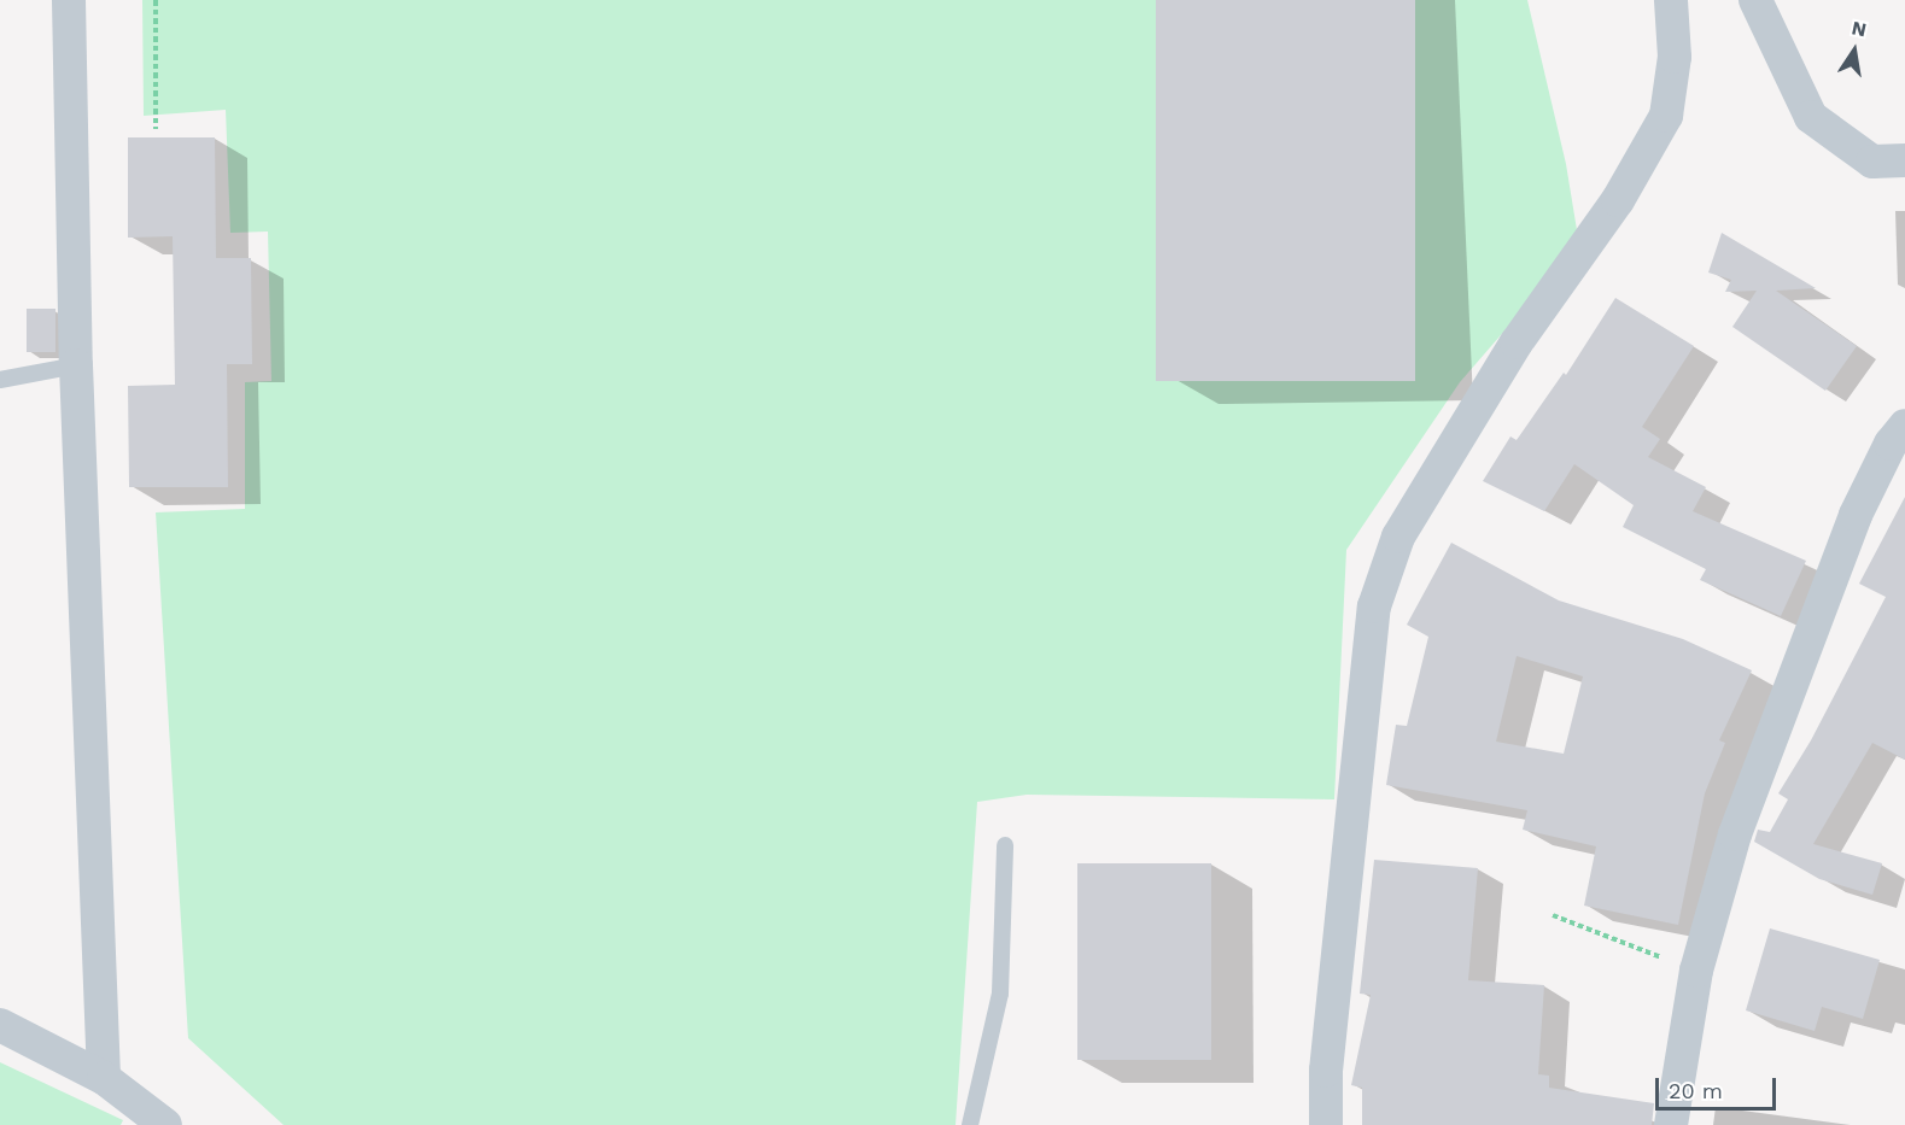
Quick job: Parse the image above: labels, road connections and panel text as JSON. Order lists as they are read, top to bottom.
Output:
{
  "scale_bar": "20 m",
  "north": "top"
}
